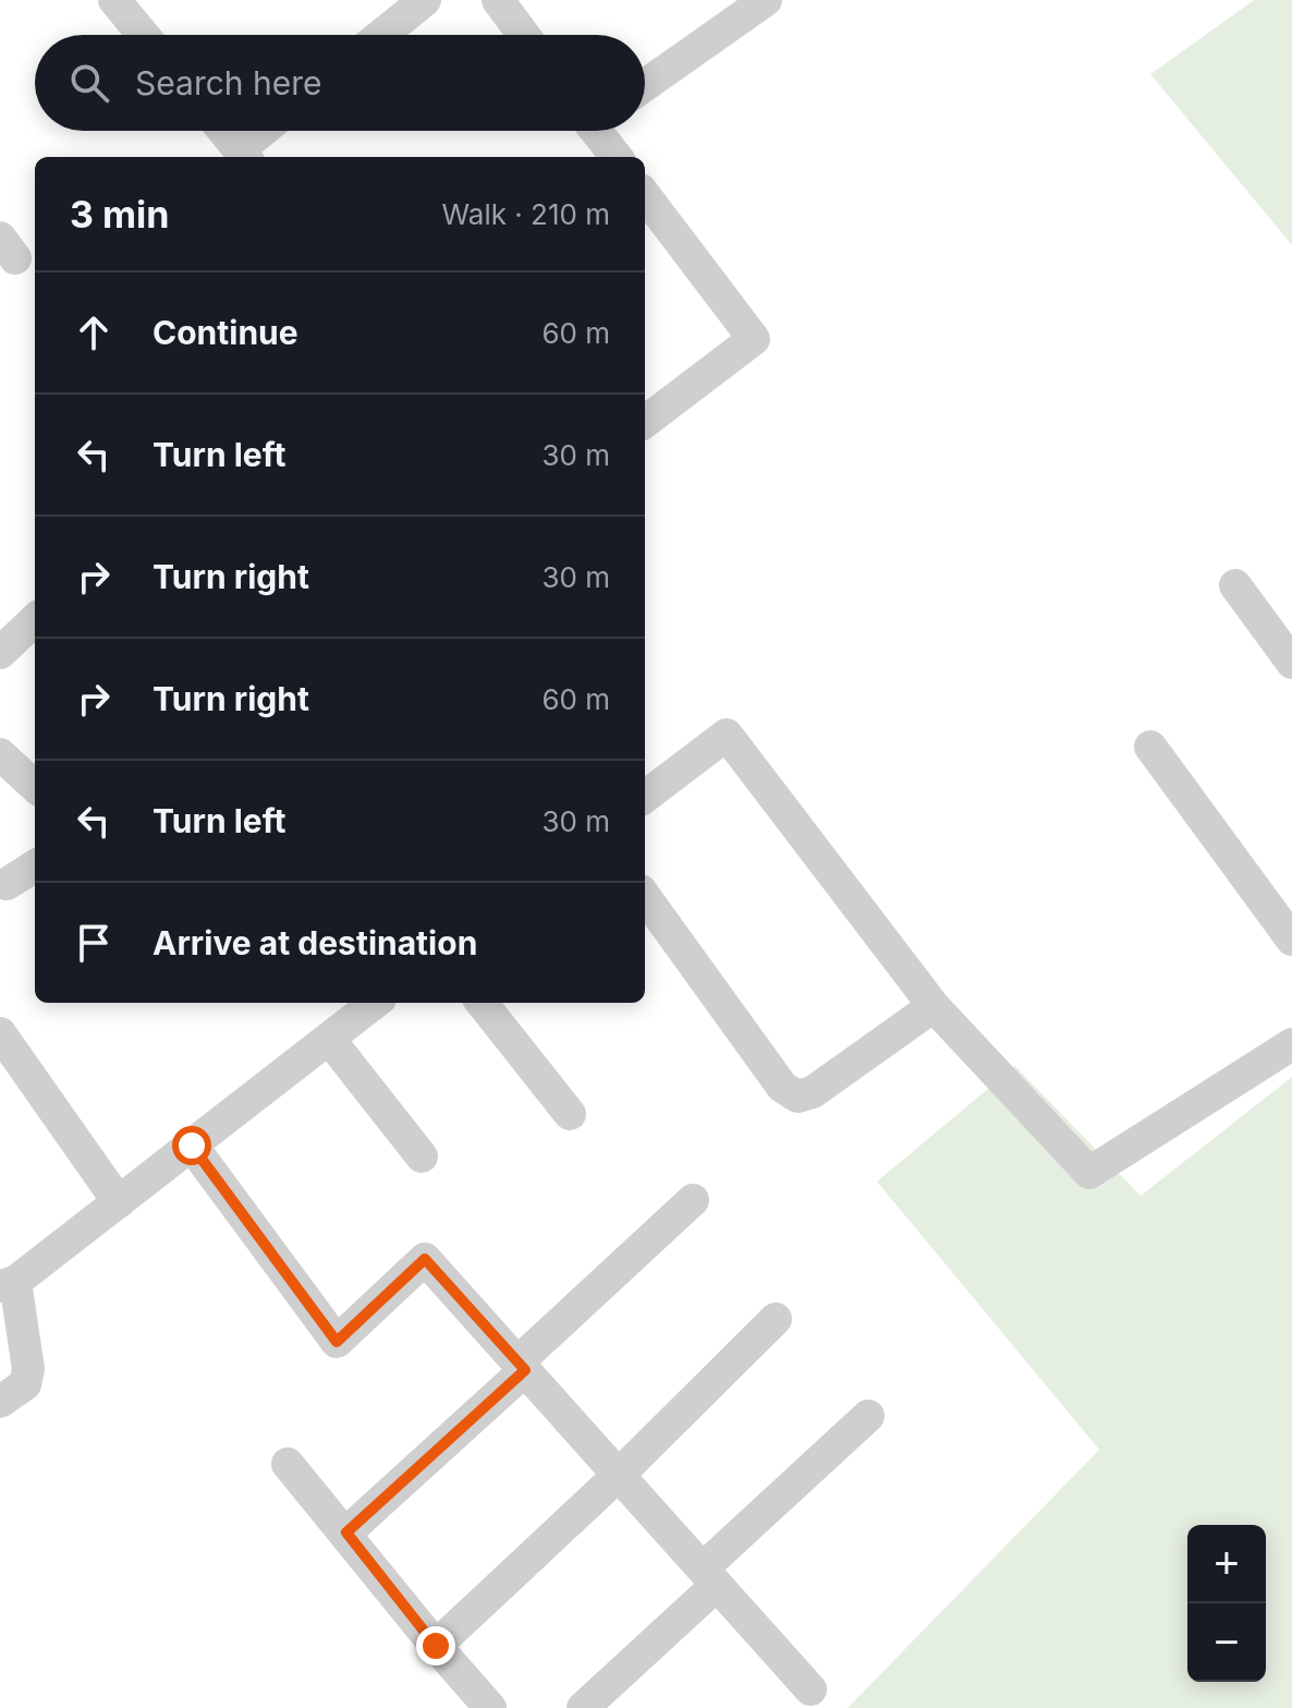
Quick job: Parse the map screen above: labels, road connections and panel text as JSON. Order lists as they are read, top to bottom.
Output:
{
  "page": {
    "search": "Search here",
    "heading": ["3 min", "Walk · 210 m"],
    "list": [
      ["Continue", "60 m"],
      ["Turn left", "30 m"],
      ["Turn right", "30 m"],
      ["Turn right", "60 m"],
      ["Turn left", "30 m"],
      "Arrive at destination"
    ],
    "map_buttons": ["+", "−"]
  }
}
